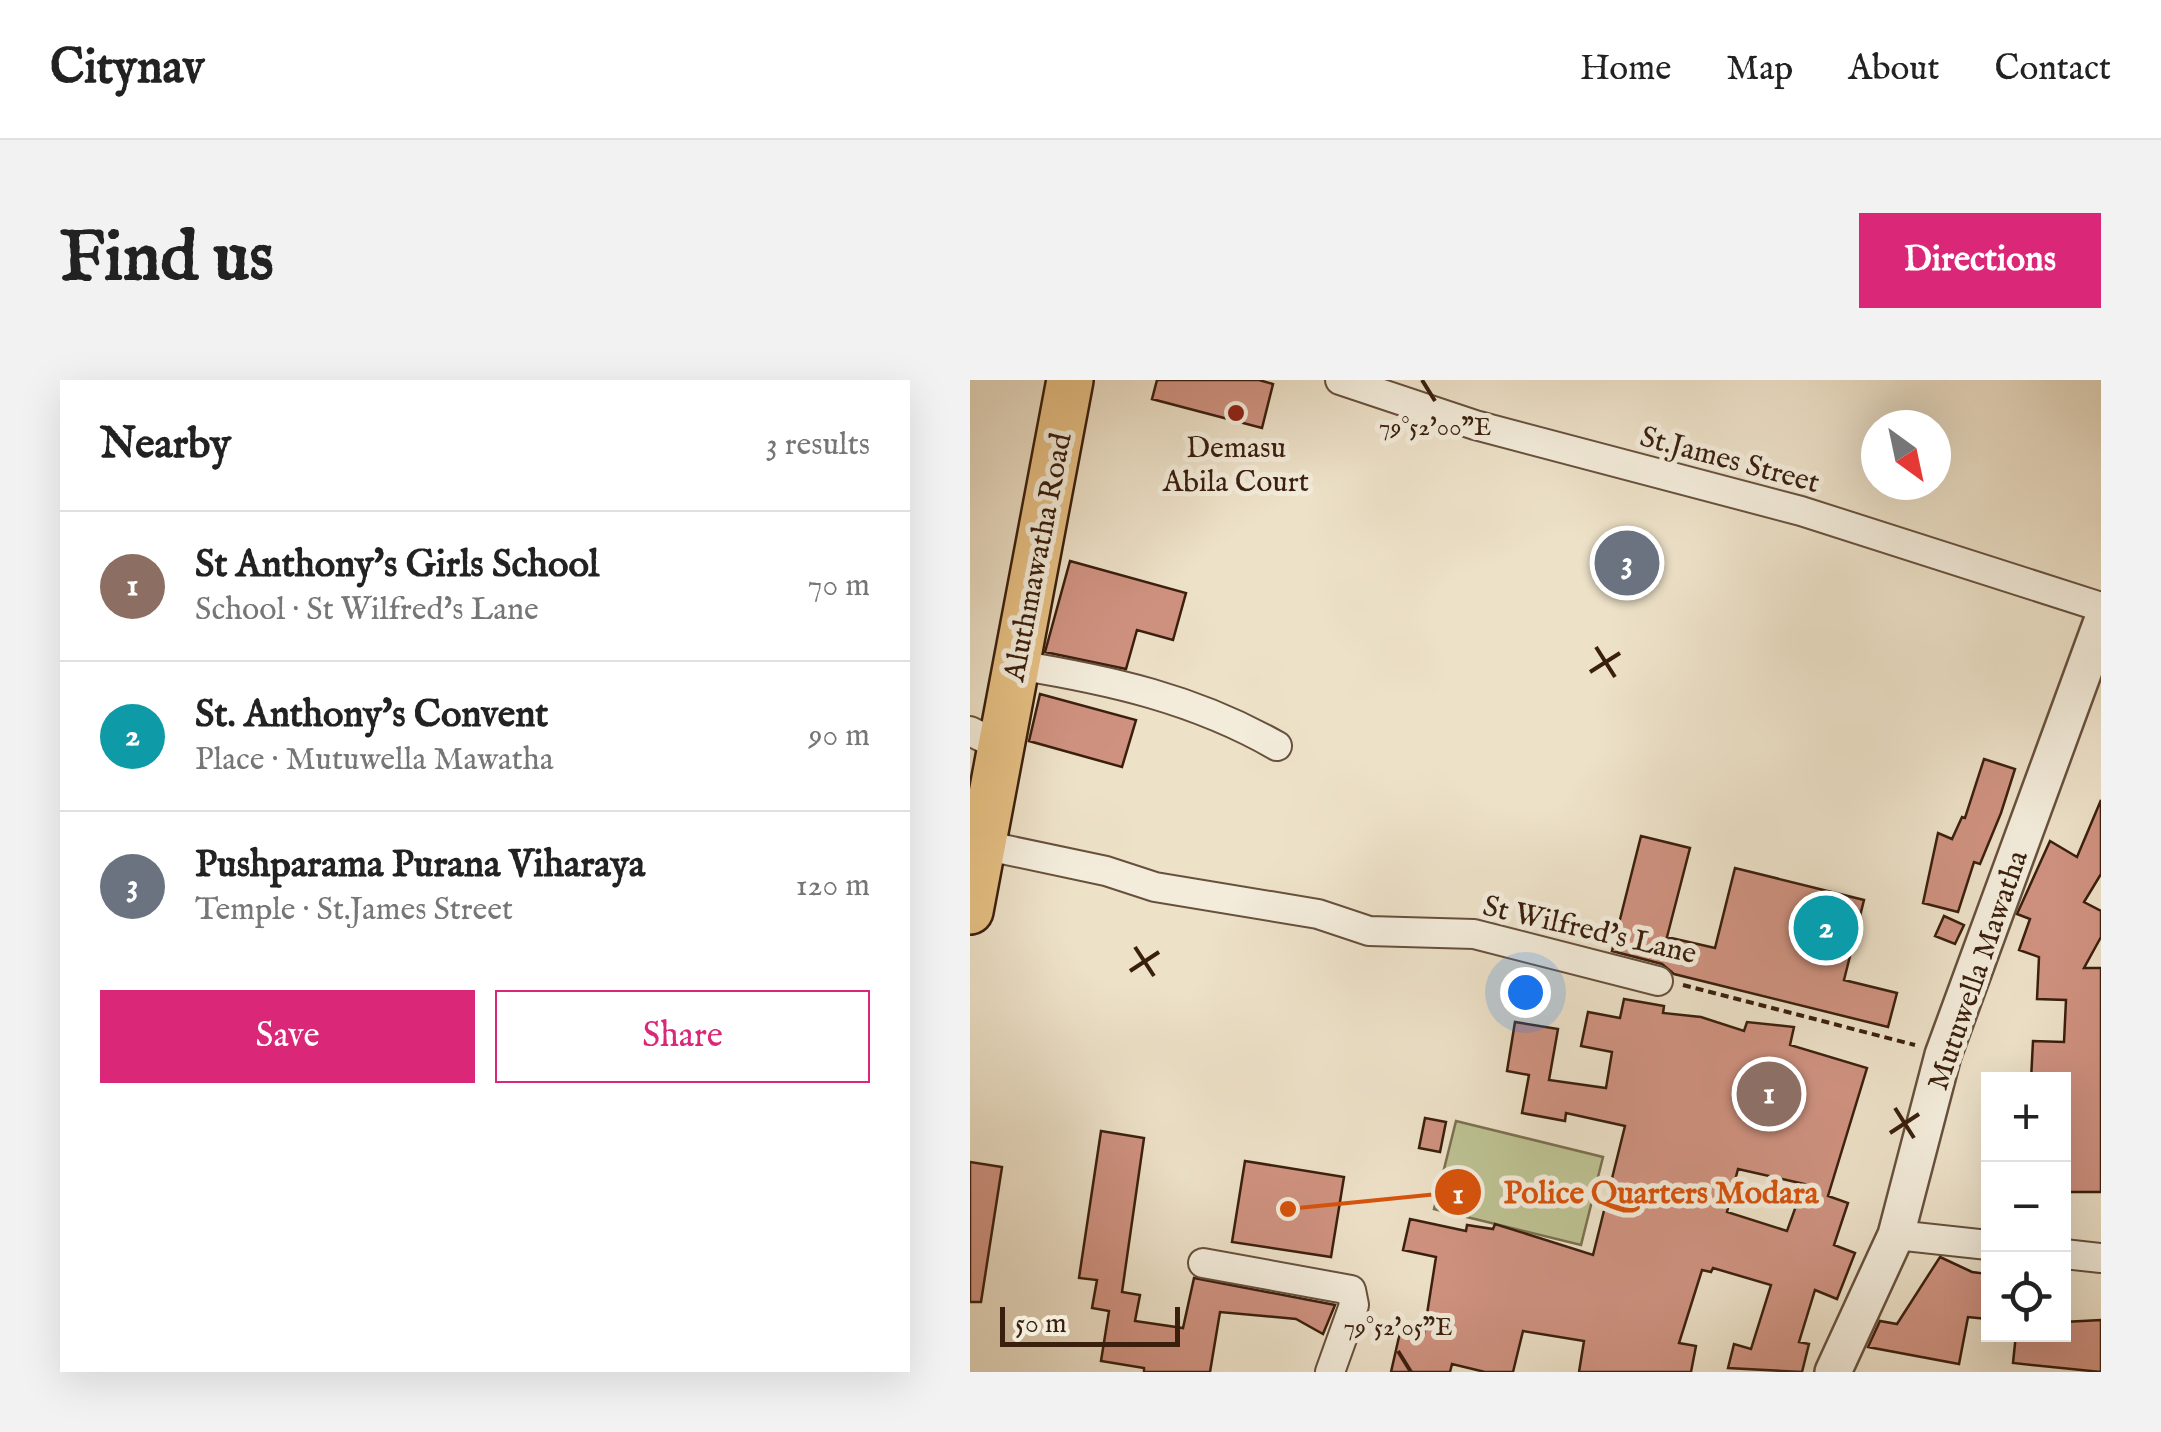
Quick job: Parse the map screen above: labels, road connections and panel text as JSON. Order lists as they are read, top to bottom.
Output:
{
  "streets": {
    "main road": ["Aluthmawatha Road"],
    "street": ["St.James Street", "St Wilfred's Lane", "Mutuwella Mawatha"]
  },
  "crossings": [
    ["Aluthmawatha Road", "St Wilfred's Lane"],
    ["St Wilfred's Lane", "Mutuwella Mawatha"]
  ],
  "places": ["Demasu Abila Court", "Police Quarters Modara"],
  "scale_bar": "50 m",
  "north": "bottom right",
  "page": {
    "header": "Citynav",
    "nav": [
      "Home",
      "Map",
      "About",
      "Contact"
    ],
    "buttons": [
      "Directions",
      ["Save", "Share"]
    ],
    "title": "Find us",
    "heading": ["Nearby", "3 results"],
    "list": [
      {
        "mark": "1",
        "name": "St Anthony's Girls School",
        "note": "School · St Wilfred's Lane",
        "value": "70 m"
      },
      {
        "mark": "2",
        "name": "St. Anthony's Convent",
        "note": "Place · Mutuwella Mawatha",
        "value": "90 m"
      },
      {
        "mark": "3",
        "name": "Pushparama Purana Viharaya",
        "note": "Temple · St.James Street",
        "value": "120 m"
      }
    ],
    "pins": ["3", "2", "1"],
    "map_buttons": ["+", "−"],
    "scale": "50 m"
  },
  "coordinates": ["79°52'00\"E", "79°52'05\"E"]
}
